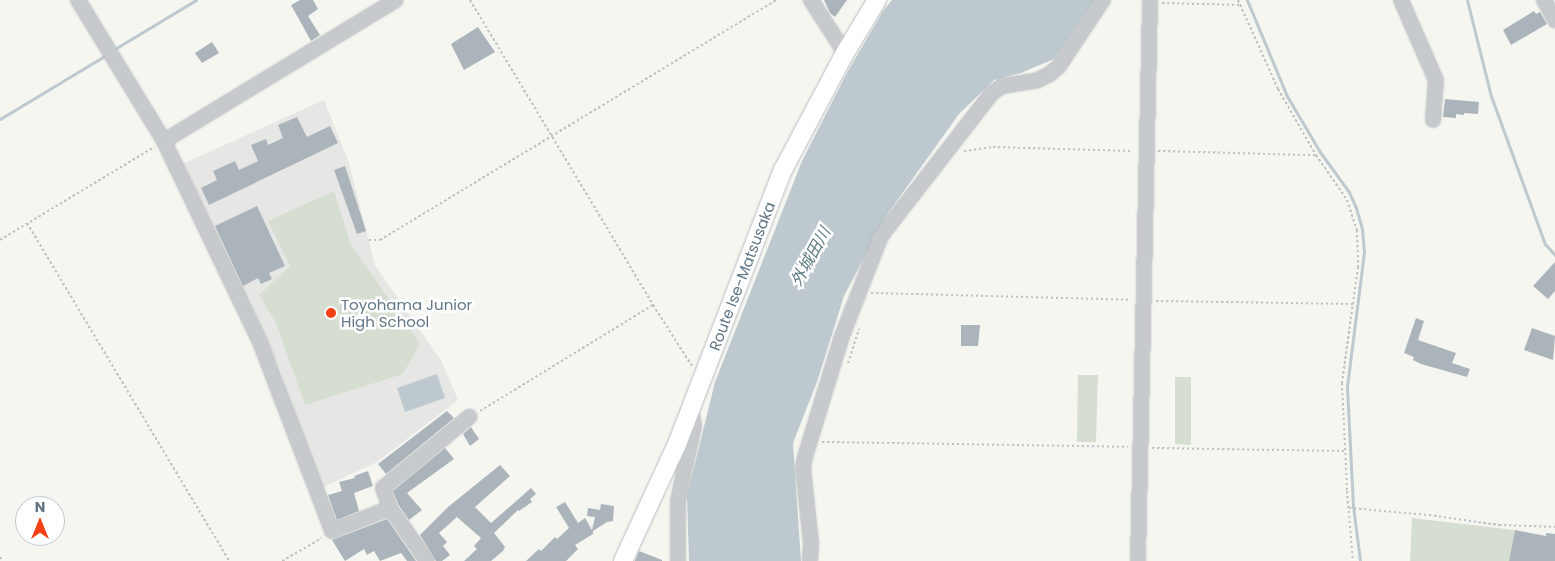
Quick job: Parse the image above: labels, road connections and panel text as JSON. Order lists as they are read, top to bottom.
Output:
{
  "streets": {
    "main road": ["Route Ise-Matsusaka"]
  },
  "water": ["外城田川"],
  "places": ["Toyohama Junior High School"],
  "north": "top"
}
